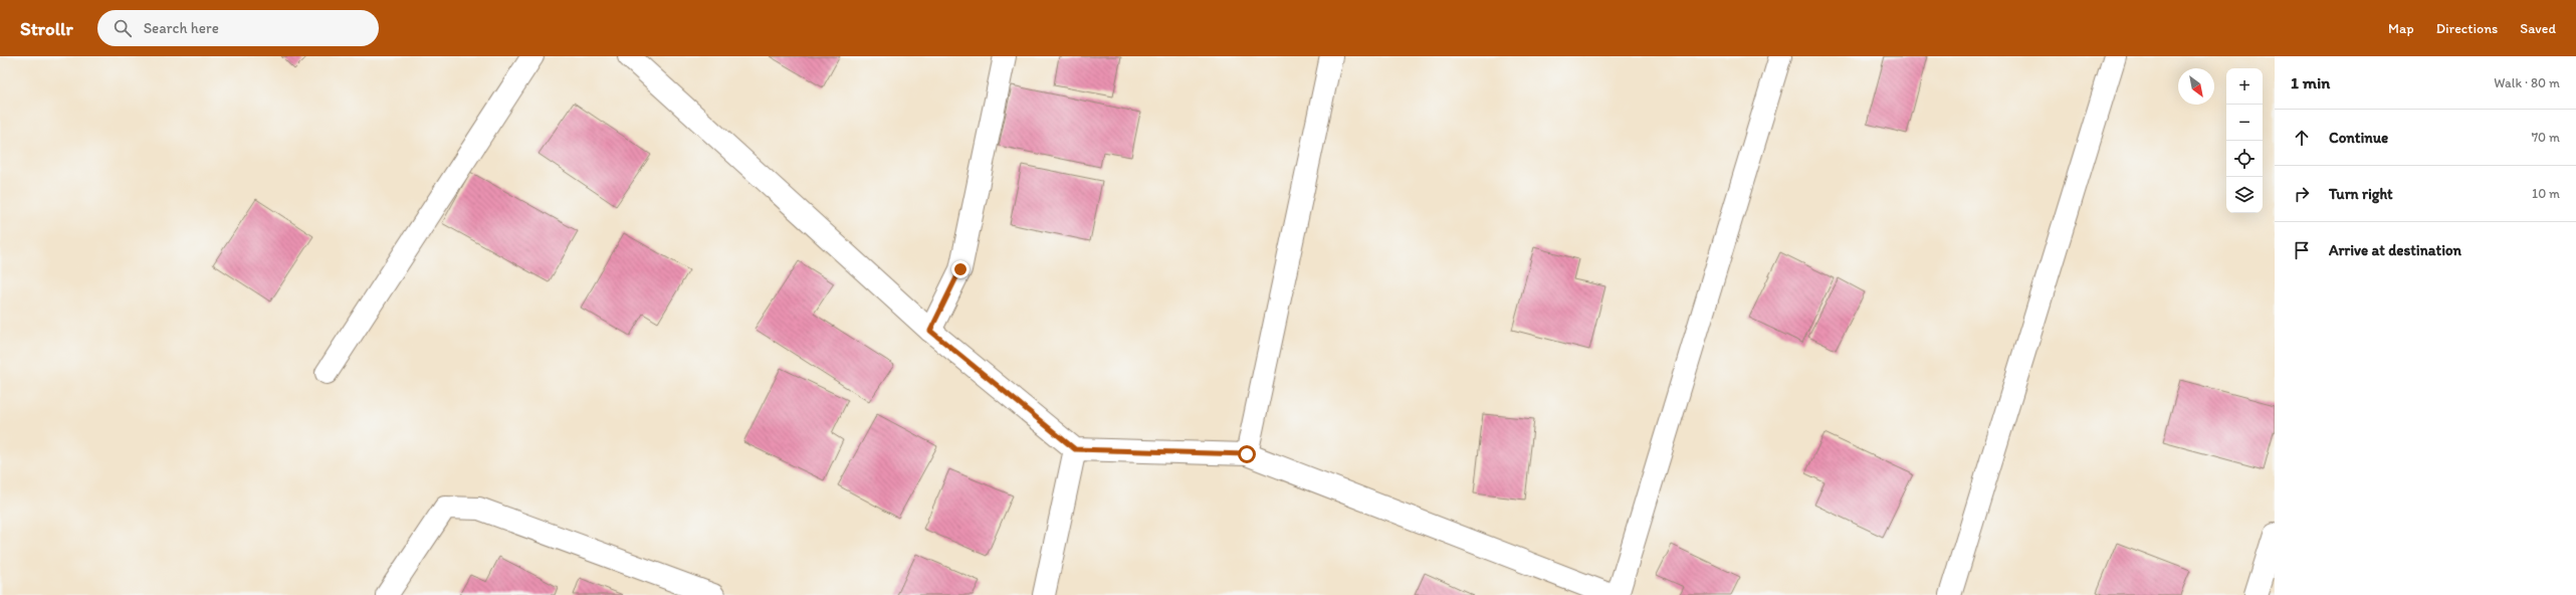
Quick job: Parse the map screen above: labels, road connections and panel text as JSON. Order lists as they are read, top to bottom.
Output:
{
  "north": "bottom right",
  "page": {
    "header": "Strollr",
    "search": "Search here",
    "nav": ["Map", "Directions", "Saved"],
    "heading": ["1 min", "Walk · 80 m"],
    "map_buttons": ["+", "−"],
    "list": [
      ["Continue", "70 m"],
      ["Turn right", "10 m"],
      "Arrive at destination"
    ]
  }
}
